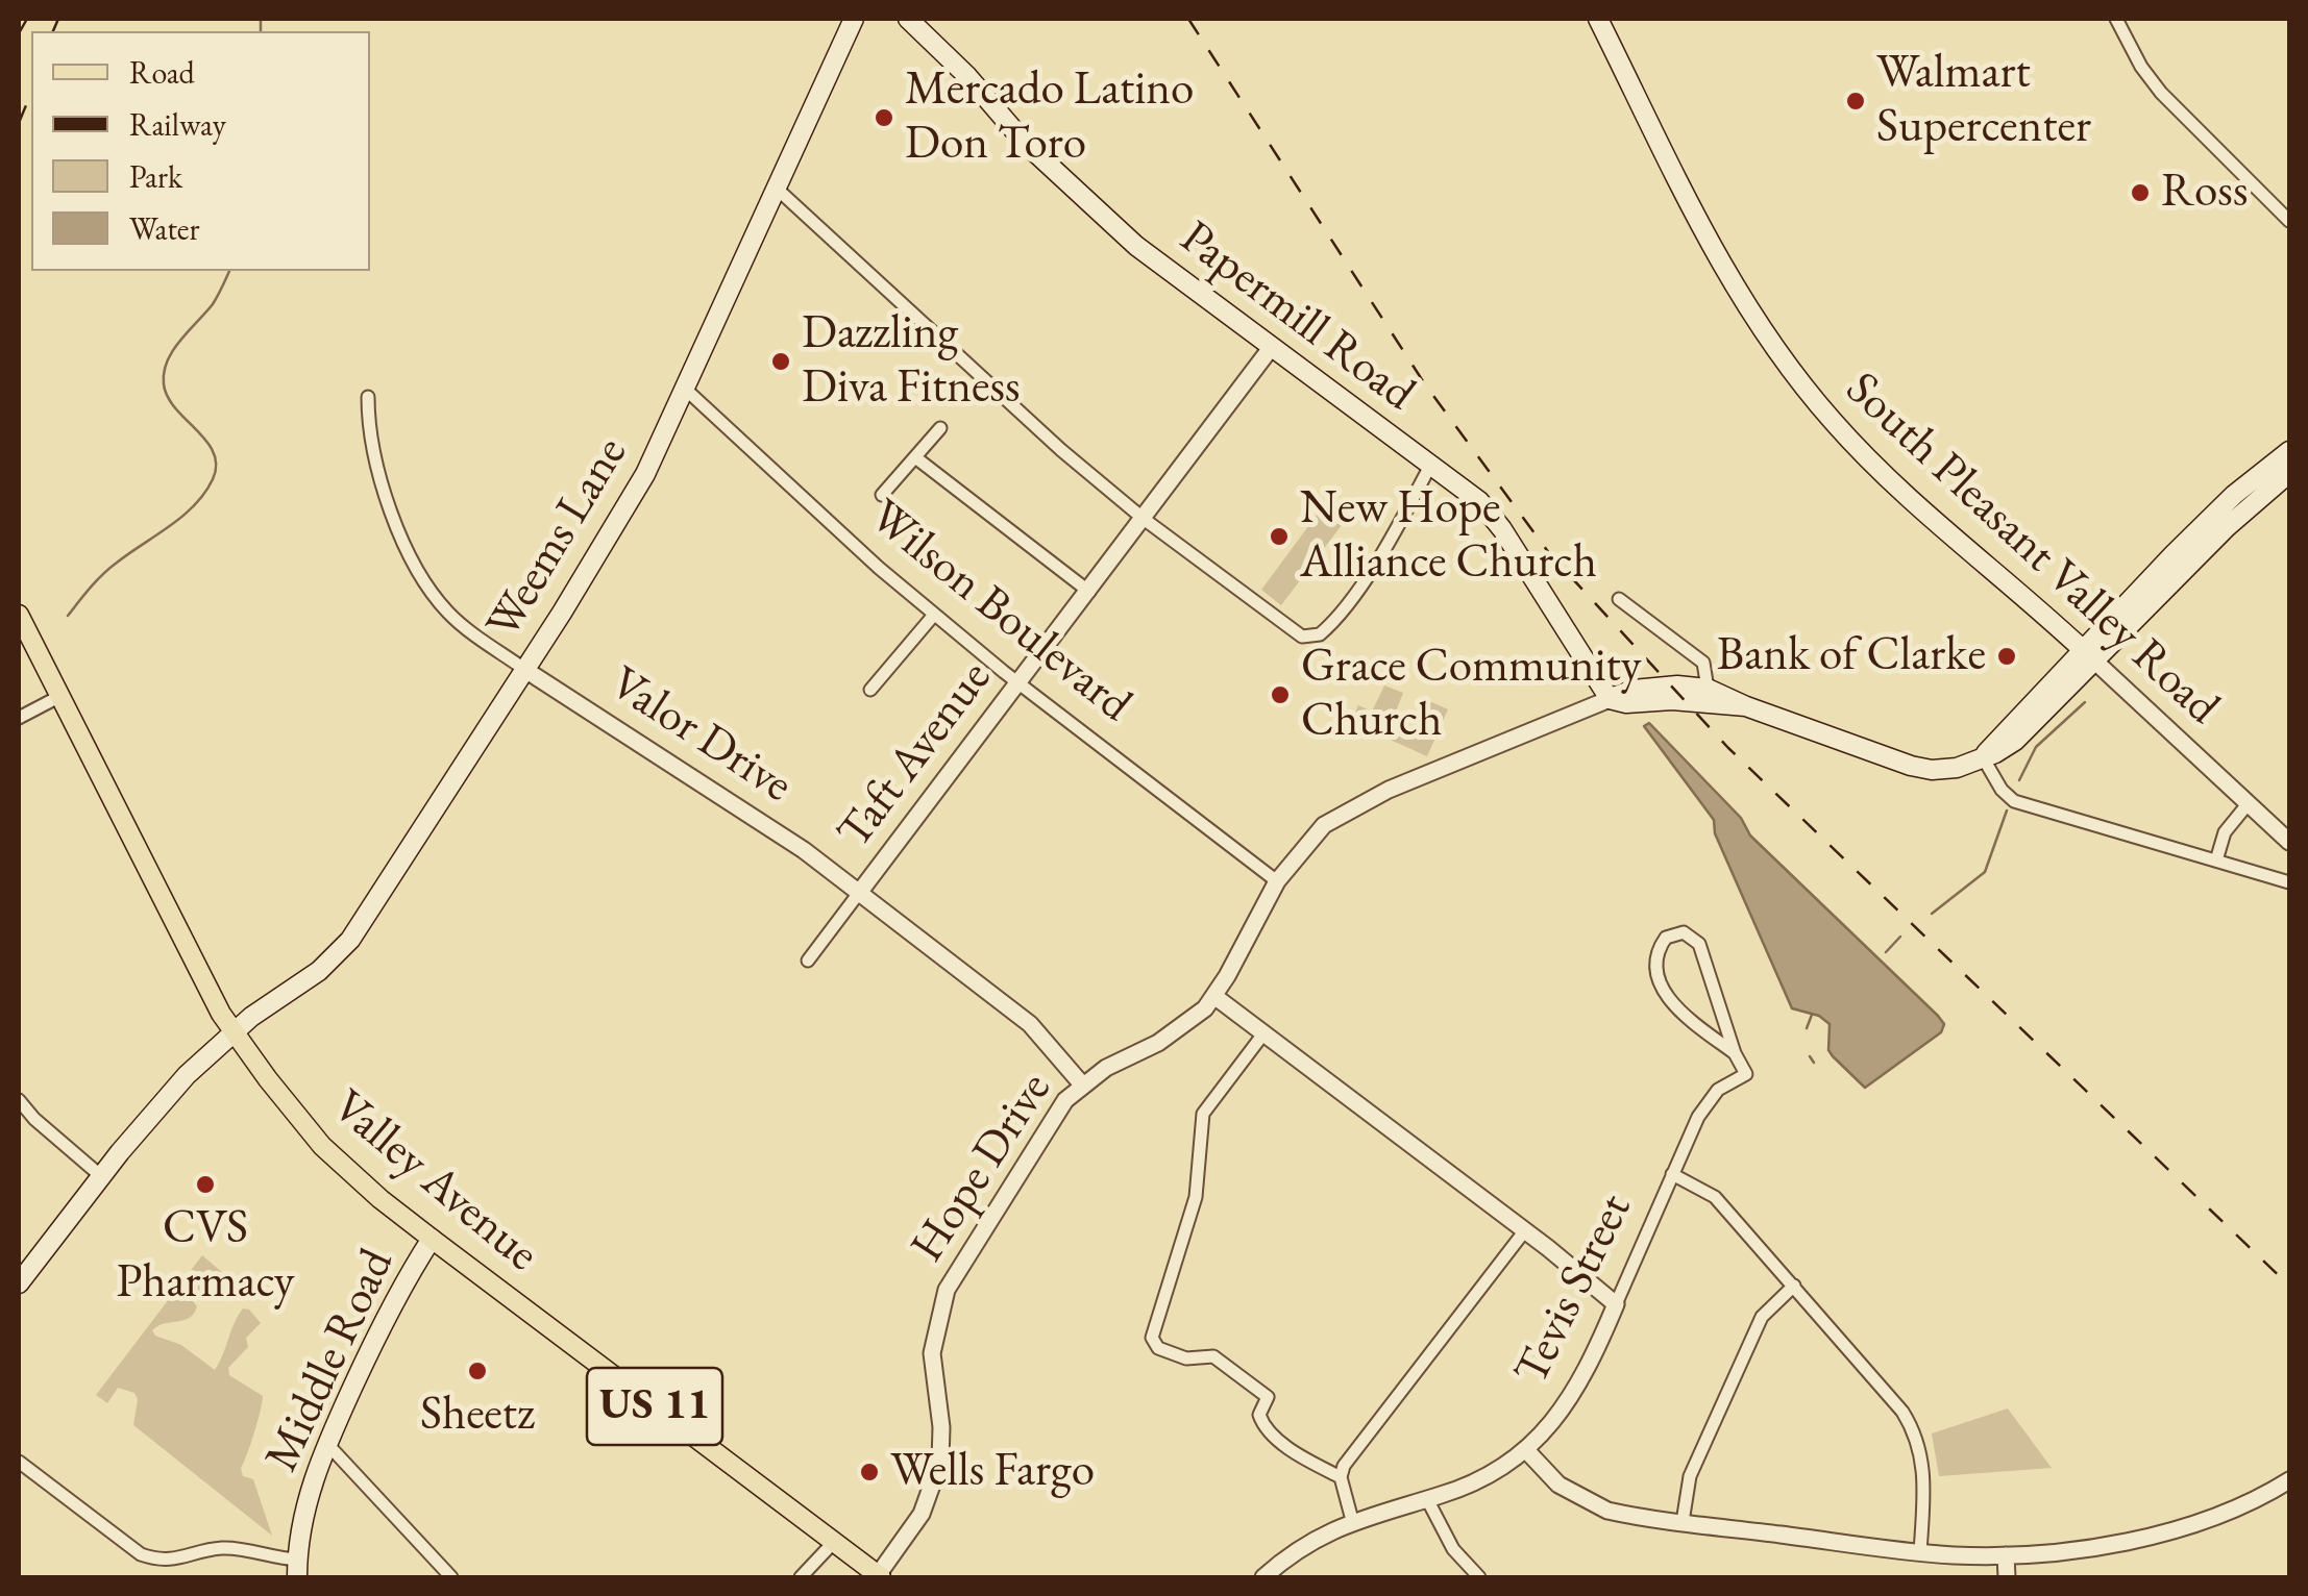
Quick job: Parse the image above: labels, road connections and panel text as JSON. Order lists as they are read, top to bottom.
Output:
{
  "streets": {
    "main road": [
      "Papermill Road",
      "Weems Lane",
      "South Pleasant Valley Road",
      "Valley Avenue",
      "Middle Road",
      "US 11"
    ],
    "street": [
      "Wilson Boulevard",
      "Valor Drive",
      "Taft Avenue",
      "Hope Drive",
      "Tevis Street"
    ]
  },
  "crossings": [
    ["Papermill Road", "Taft Avenue"],
    ["Papermill Road", "Hope Drive"],
    ["Weems Lane", "Wilson Boulevard"],
    ["Weems Lane", "Valor Drive"],
    ["Weems Lane", "Valley Avenue"],
    ["Wilson Boulevard", "Taft Avenue"],
    ["Wilson Boulevard", "Hope Drive"],
    ["Valor Drive", "Taft Avenue"],
    ["Valor Drive", "Hope Drive"],
    ["Hope Drive", "Valley Avenue"],
    ["Valley Avenue", "Middle Road"]
  ],
  "places": [
    "Walmart Supercenter",
    "Mercado Latino Don Toro",
    "Ross",
    "Dazzling Diva Fitness",
    "New Hope Alliance Church",
    "Bank of Clarke",
    "Grace Community Church",
    "CVS Pharmacy",
    "Sheetz",
    "Wells Fargo"
  ],
  "legend": [
    "Road",
    "Railway",
    "Park",
    "Water"
  ]
}
